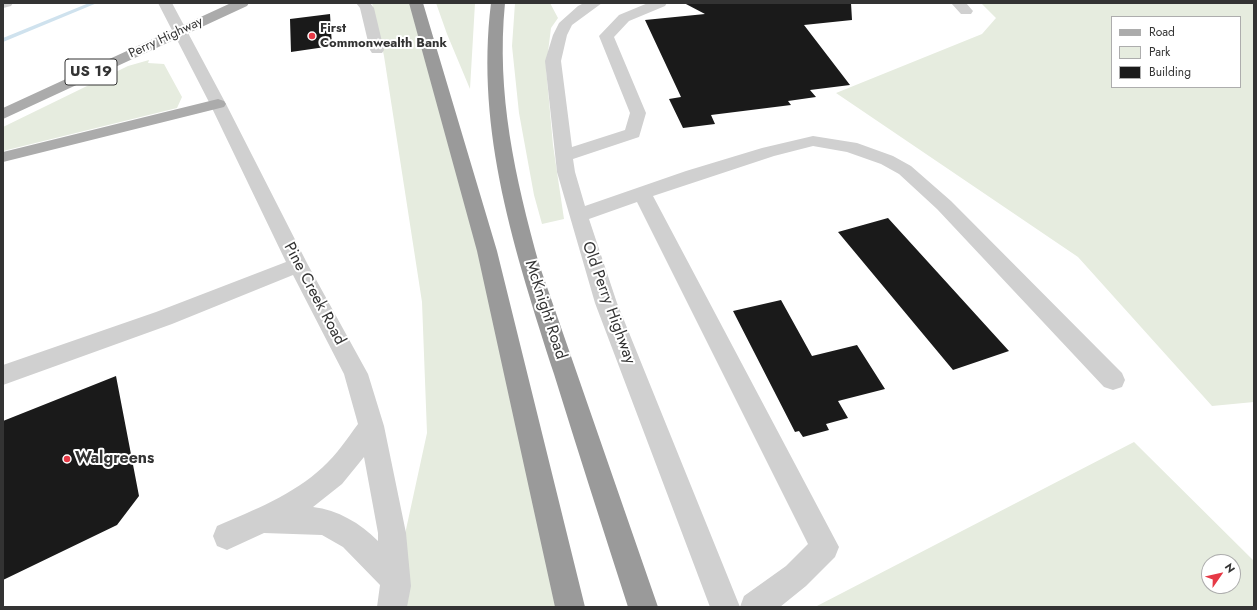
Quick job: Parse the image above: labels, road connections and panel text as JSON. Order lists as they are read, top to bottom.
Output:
{
  "streets": {
    "highway": ["McKnight Road"],
    "main road": ["Perry Highway", "US 19"],
    "street": ["Pine Creek Road", "Old Perry Highway"]
  },
  "crossings": [
    ["Perry Highway", "Pine Creek Road"]
  ],
  "places": ["First Commonwealth Bank", "Walgreens"],
  "legend": ["Road", "Park", "Building"],
  "north": "top right"
}
